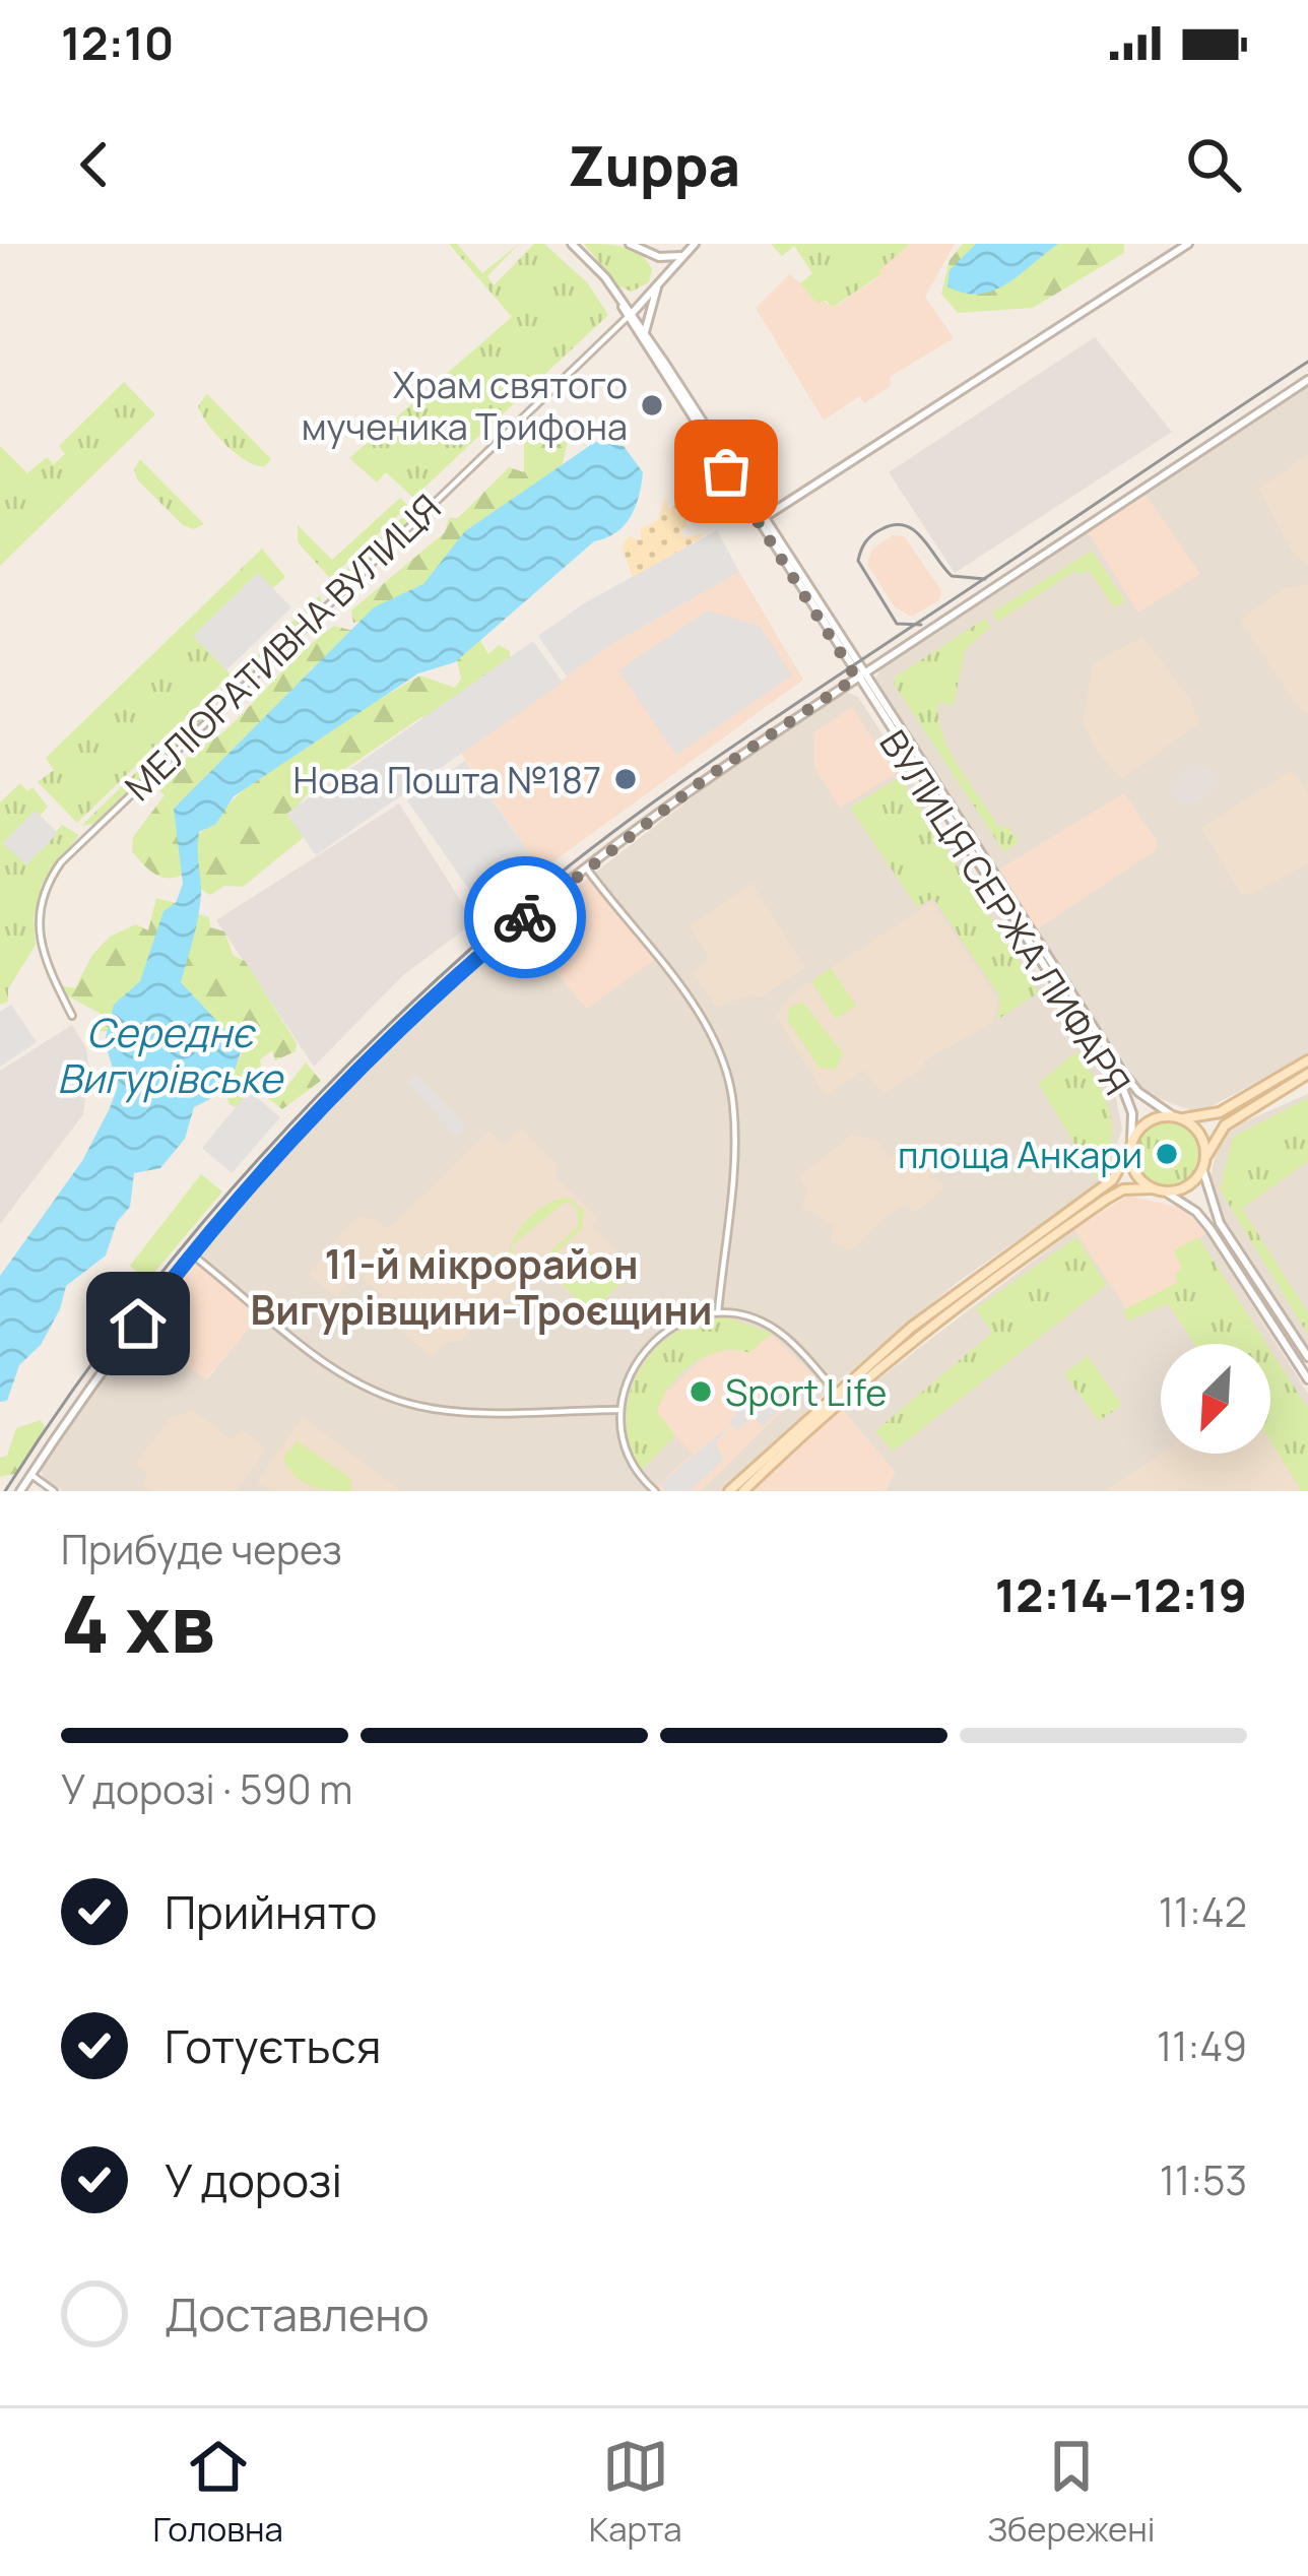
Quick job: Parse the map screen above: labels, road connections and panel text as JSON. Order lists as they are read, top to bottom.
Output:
{
  "streets": {
    "street": ["МЕЛІОРАТИВНА ВУЛИЦЯ", "ВУЛИЦЯ СЕРЖА ЛИФАРЯ"]
  },
  "crossings": [
    ["МЕЛІОРАТИВНА ВУЛИЦЯ", "ВУЛИЦЯ СЕРЖА ЛИФАРЯ"]
  ],
  "districts": ["11-й мікрорайон Вигурівщини-Троєщини"],
  "water": ["Середнє Вигурівське"],
  "places": [
    "Храм святого мученика Трифона",
    "Нова Пошта №187",
    "площа Анкари",
    "Sport Life"
  ],
  "north": "bottom left",
  "page": {
    "status": "12:10",
    "header": "Zuppa",
    "heading": ["4 хв", "Прибуде через", "12:14–12:19"],
    "bar": "У дорозі · 590 m",
    "list": [
      ["Прийнято", "11:42"],
      ["Готується", "11:49"],
      ["У дорозі", "11:53"],
      "Доставлено"
    ],
    "tabs": ["Головна", "Карта", "Збережені"]
  }
}
